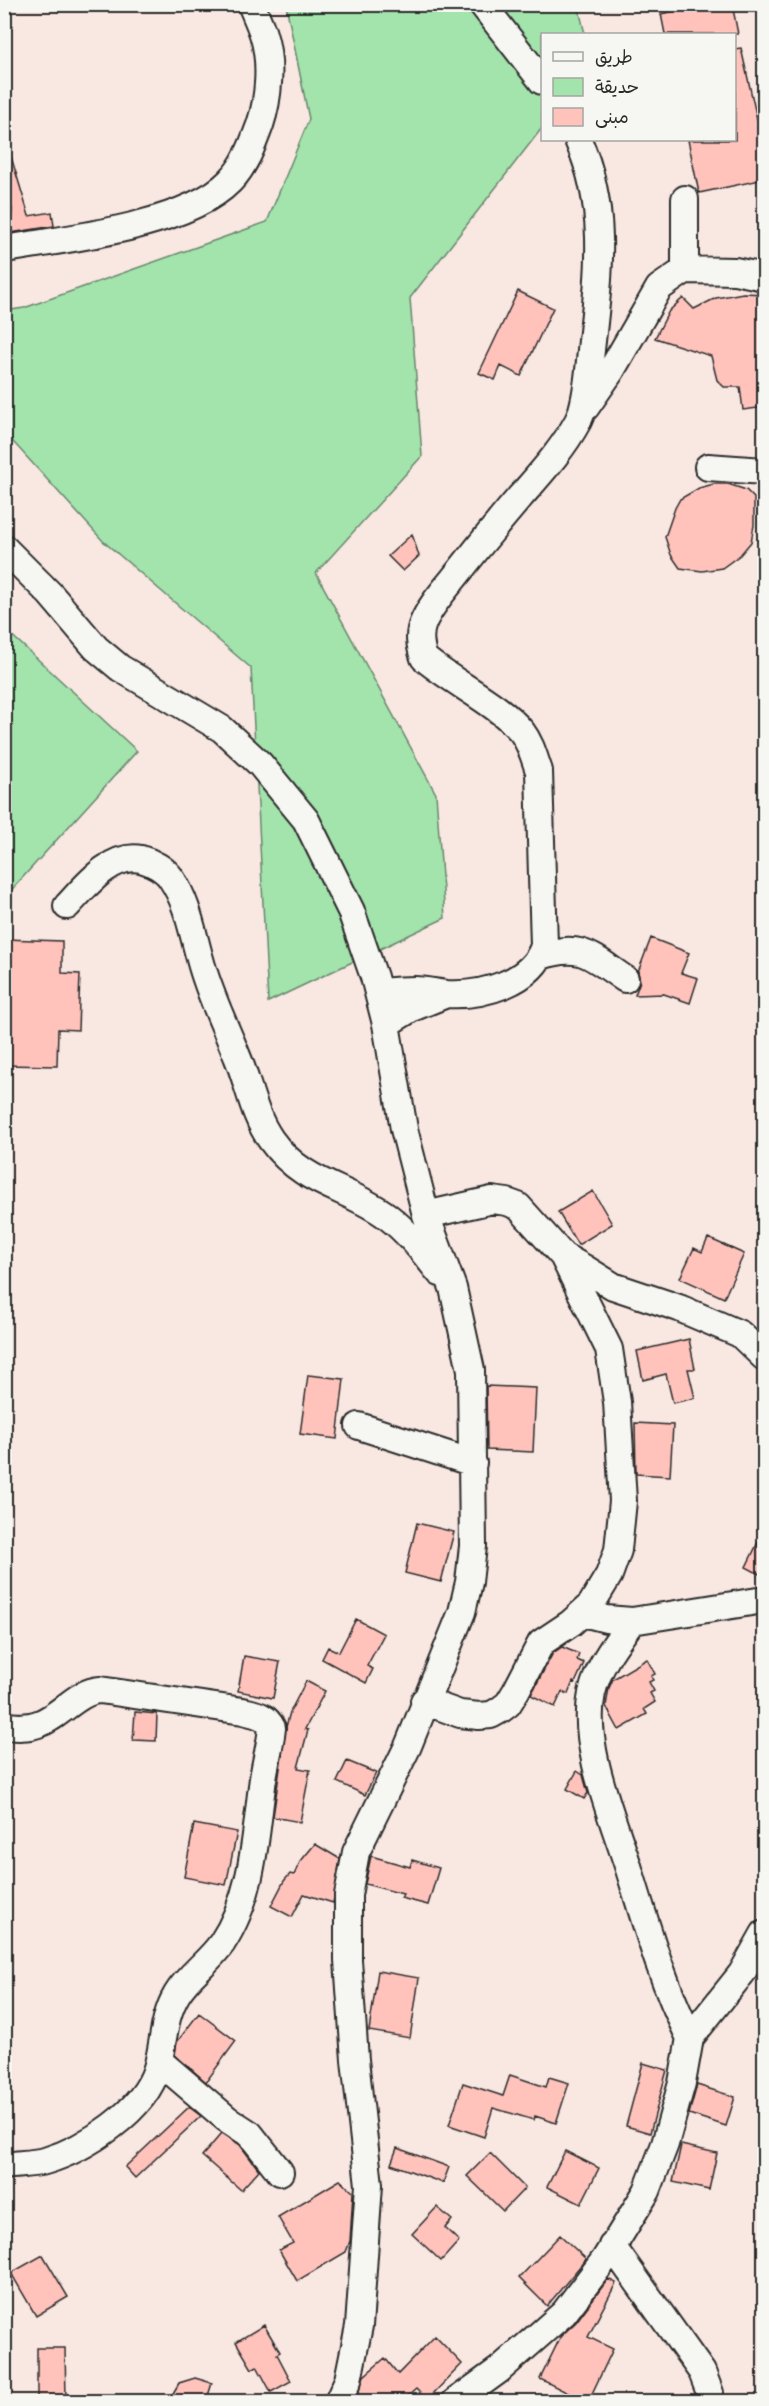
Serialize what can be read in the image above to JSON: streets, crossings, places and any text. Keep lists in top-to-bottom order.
{
  "legend": ["طريق", "حديقة", "مبنى"]
}
